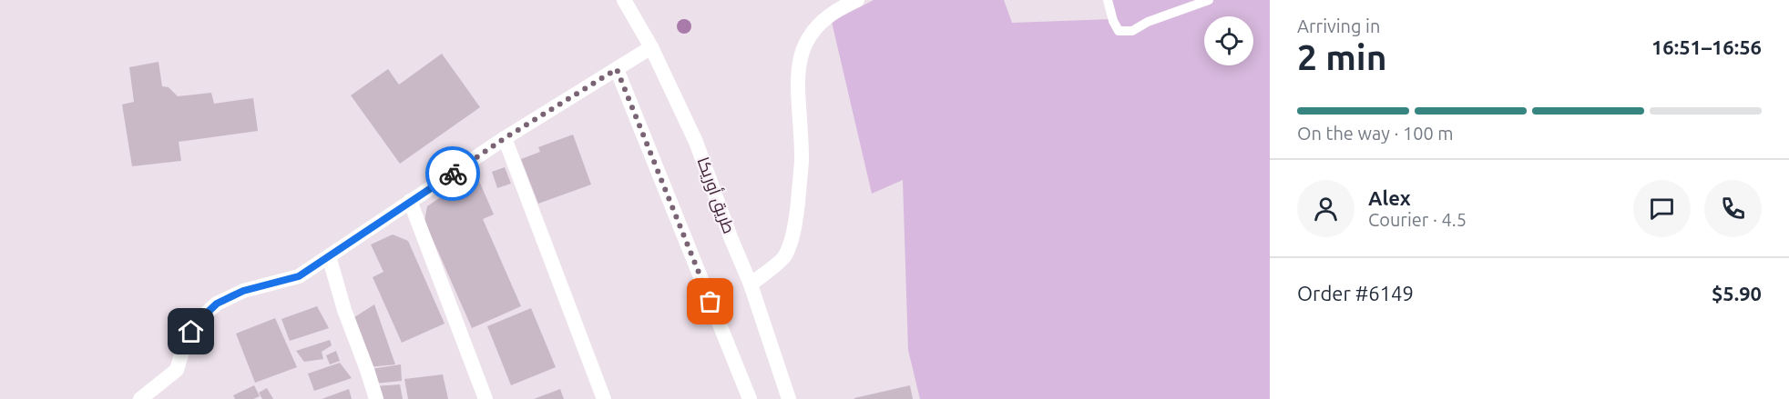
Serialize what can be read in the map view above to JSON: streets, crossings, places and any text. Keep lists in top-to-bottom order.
{
  "streets": {
    "street": ["طريق أوريكا"]
  },
  "page": {
    "heading": ["2 min", "Arriving in", "16:51–16:56"],
    "panel": [
      "Alex",
      "Courier · 4.5",
      "Order #6149",
      "$5.90"
    ],
    "bar": "On the way · 100 m"
  }
}
